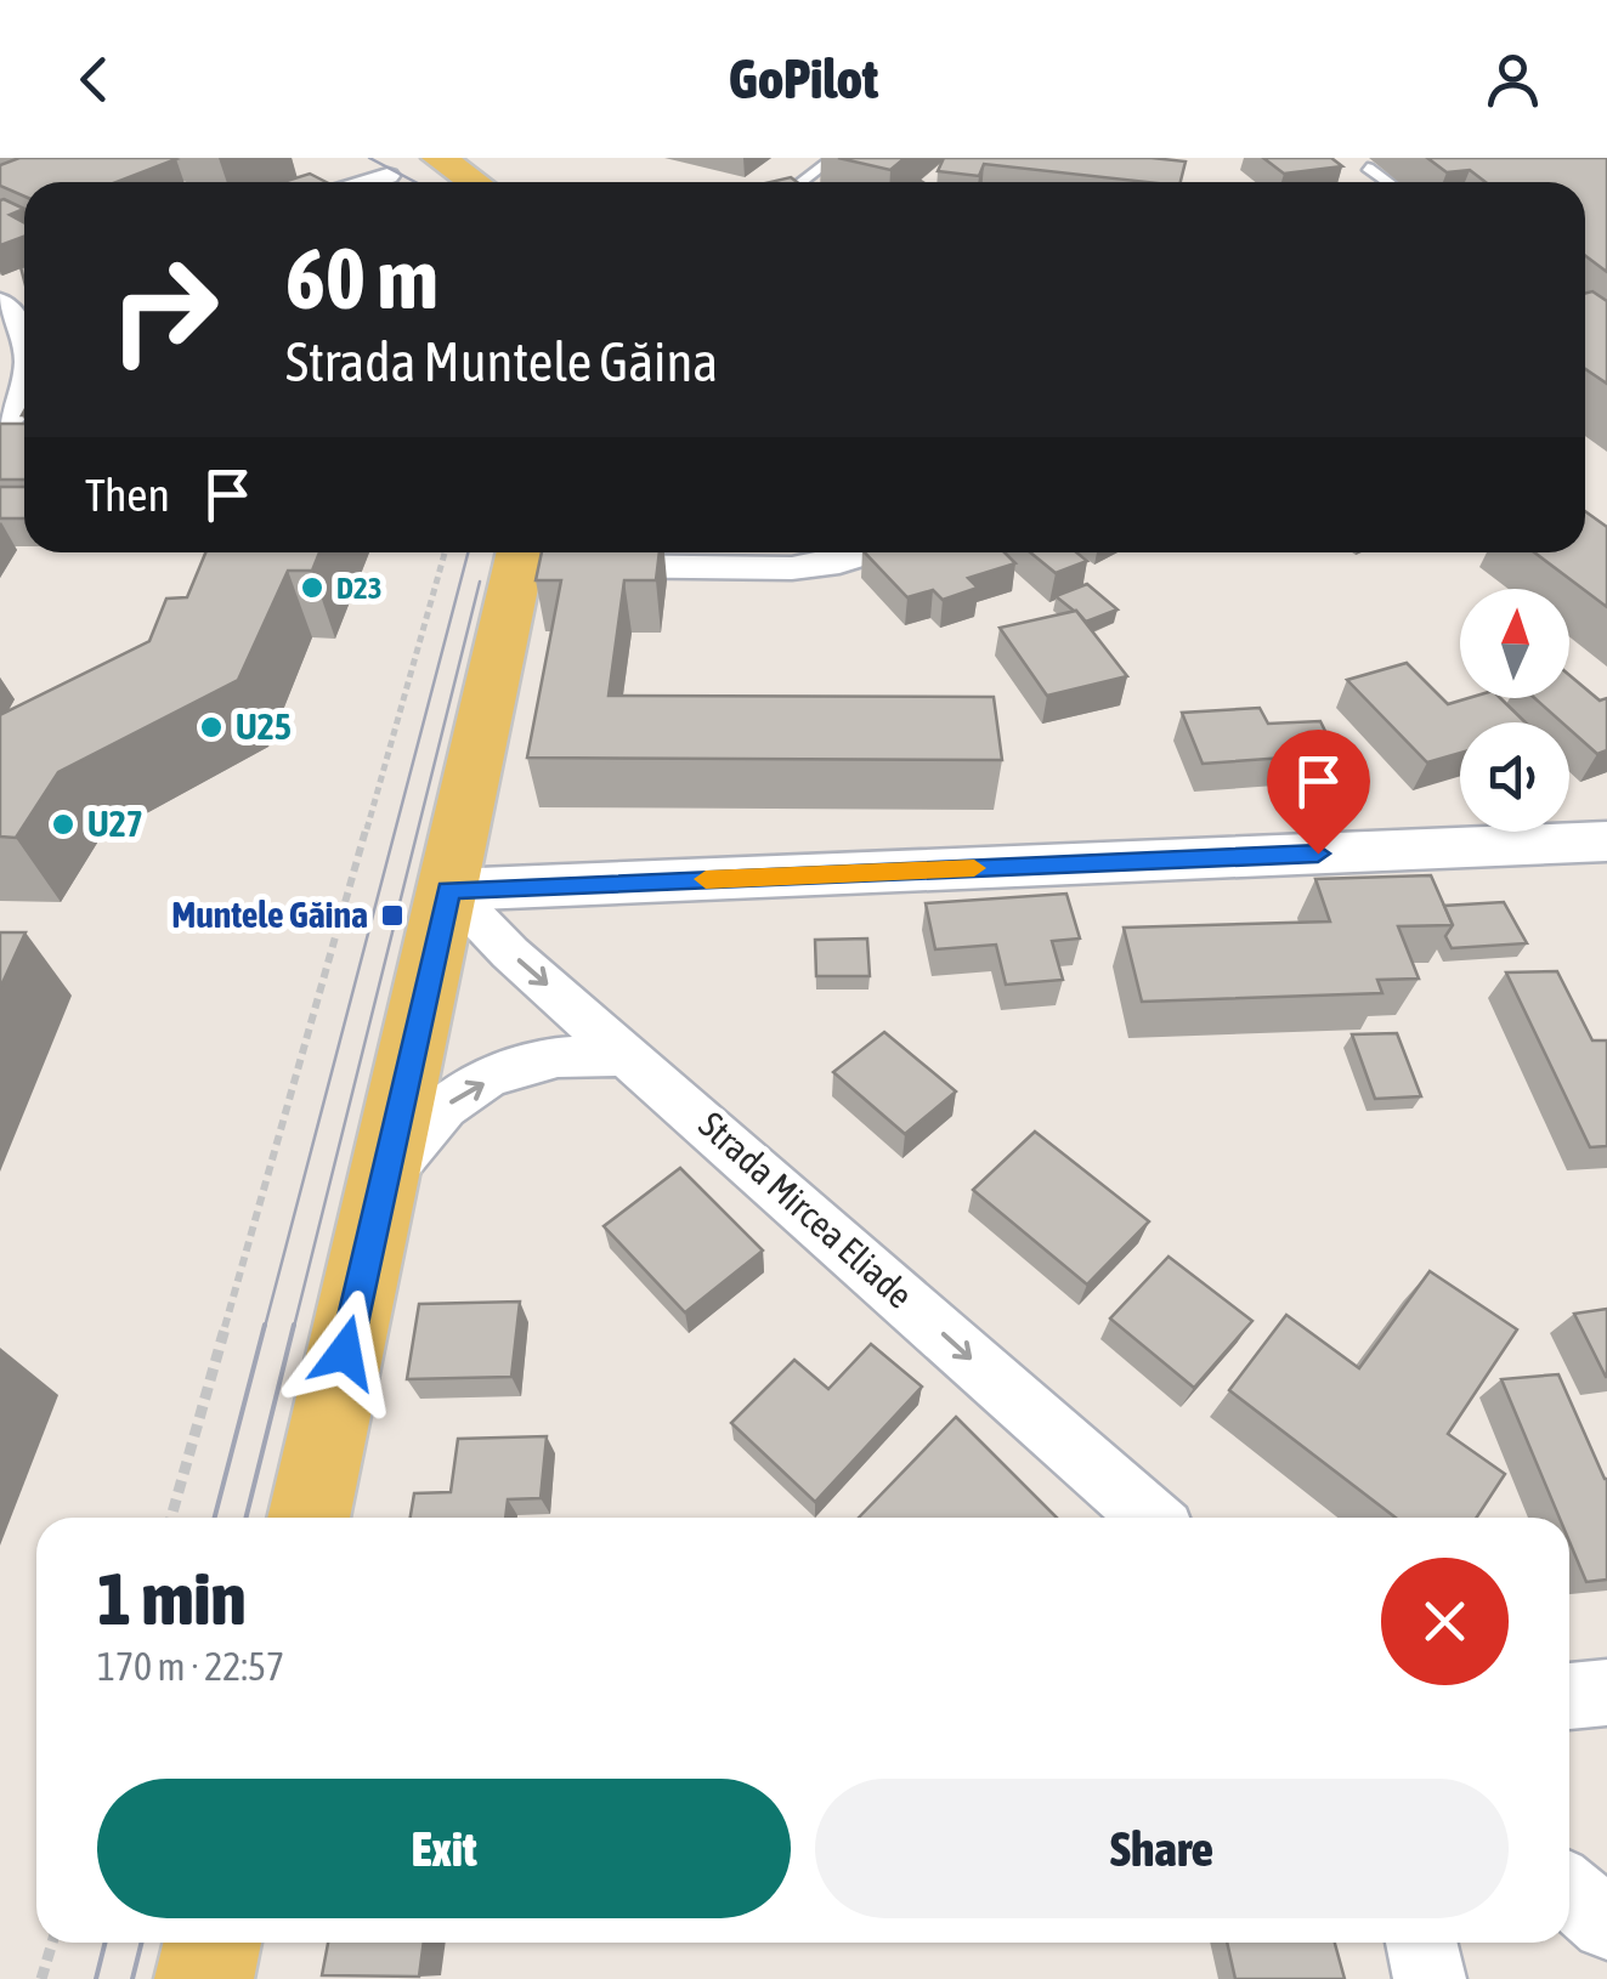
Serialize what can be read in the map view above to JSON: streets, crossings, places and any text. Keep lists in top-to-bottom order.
{
  "streets": {
    "street": ["Strada Mircea Eliade"]
  },
  "one_way": ["Strada Mircea Eliade"],
  "places": {
    "other": ["D23", "U25", "U27"],
    "transit": ["Muntele Găina"]
  },
  "north": "top",
  "page": {
    "header": "GoPilot",
    "turn": ["60 m", "Strada Muntele Găina"],
    "then": "Then",
    "heading": ["1 min", "170 m · 22:57"],
    "buttons": ["Exit", "Share"]
  }
}
